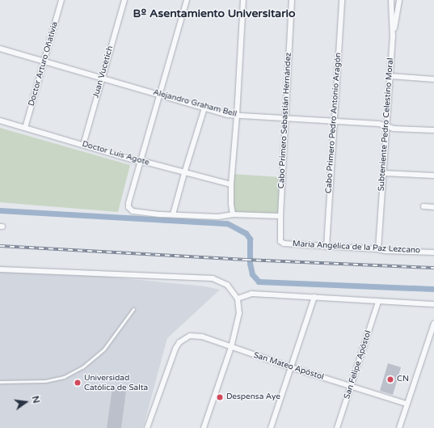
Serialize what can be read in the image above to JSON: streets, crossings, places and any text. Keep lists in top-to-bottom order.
{
  "streets": {
    "street": [
      "Doctor Arturo Oñativia",
      "Juan Vucetich",
      "Alejandro Graham Bell",
      "Cabo Primero Sebastián Hernández",
      "Cabo Primero Pedro Antonio Aragón",
      "Subteniente Pedro Celestino Moral",
      "Doctor Luis Agote",
      "María Angélica de la Paz Lezcano",
      "San Felipe Apóstol",
      "San Mateo Apóstol"
    ]
  },
  "crossings": [
    ["Doctor Arturo Oñativia", "Alejandro Graham Bell"],
    ["Doctor Arturo Oñativia", "Doctor Luis Agote"],
    ["Juan Vucetich", "Alejandro Graham Bell"],
    ["Juan Vucetich", "Doctor Luis Agote"],
    ["Alejandro Graham Bell", "Cabo Primero Sebastián Hernández"],
    ["Alejandro Graham Bell", "Cabo Primero Pedro Antonio Aragón"],
    ["Alejandro Graham Bell", "Subteniente Pedro Celestino Moral"],
    ["Cabo Primero Sebastián Hernández", "María Angélica de la Paz Lezcano"],
    ["Cabo Primero Pedro Antonio Aragón", "María Angélica de la Paz Lezcano"],
    ["Subteniente Pedro Celestino Moral", "María Angélica de la Paz Lezcano"],
    ["San Felipe Apóstol", "San Mateo Apóstol"]
  ],
  "districts": ["Bº Asentamiento Universitario"],
  "places": ["CN", "Universidad Católica de Salta", "Despensa Aye"],
  "north": "right"
}
